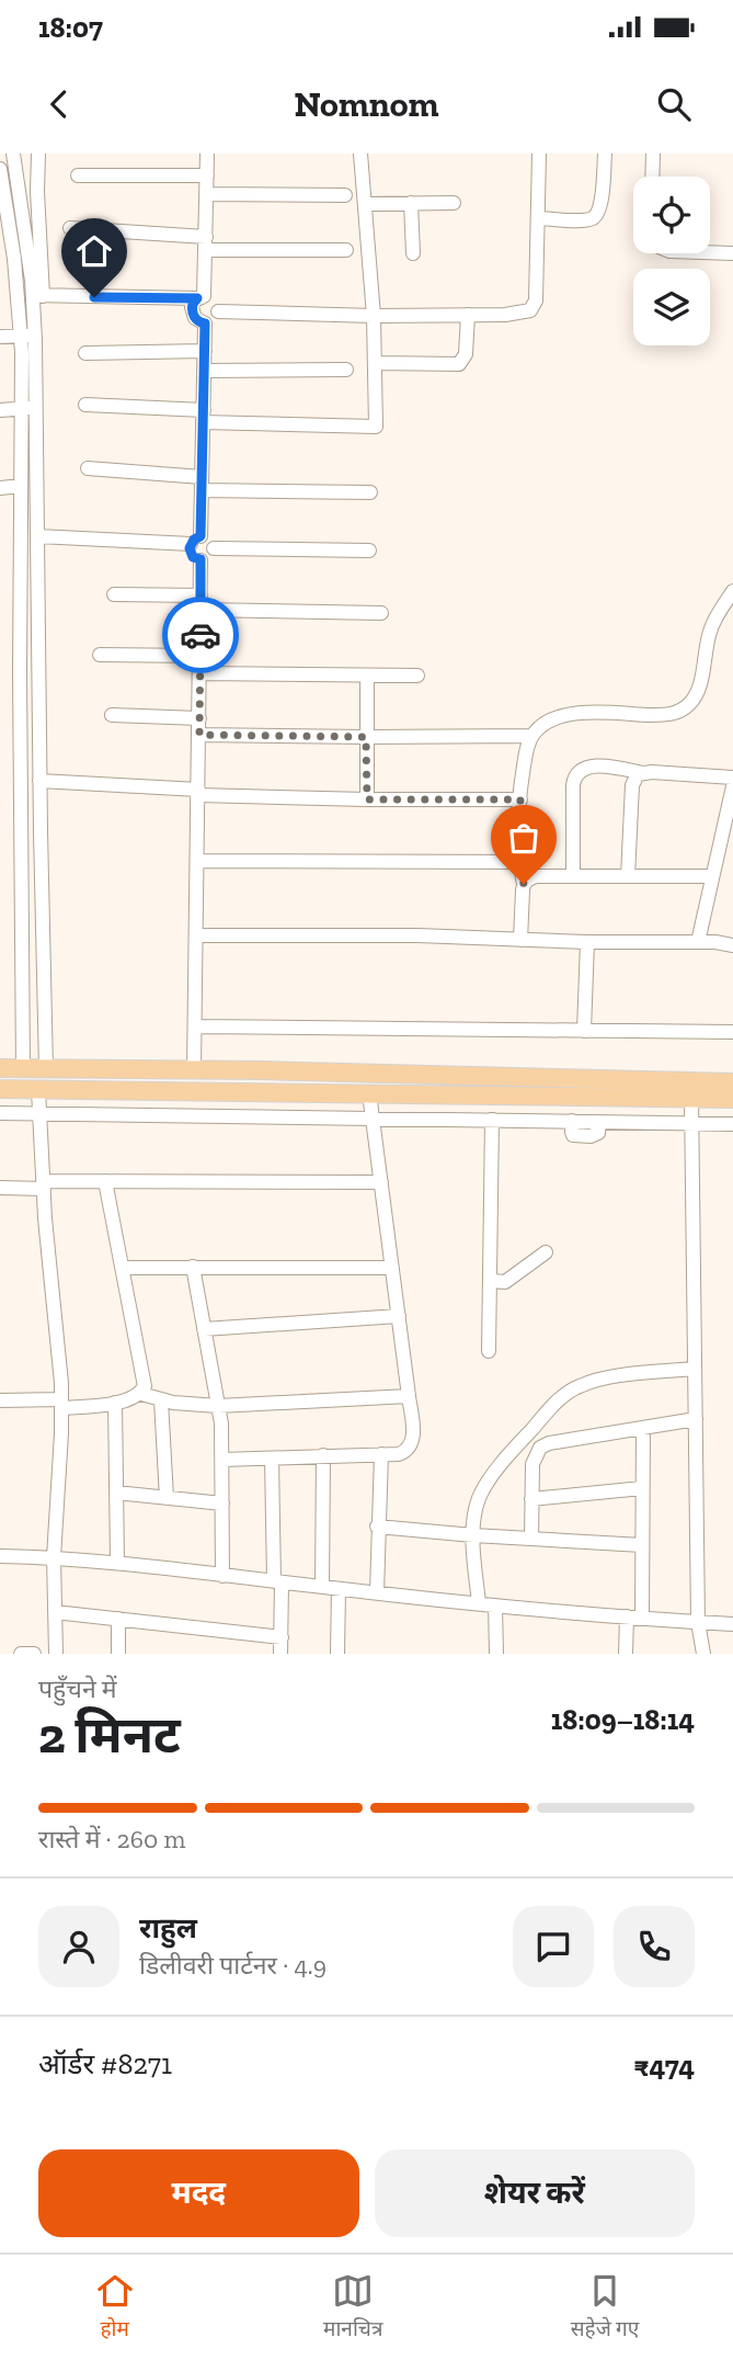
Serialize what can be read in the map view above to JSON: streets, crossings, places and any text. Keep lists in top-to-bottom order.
{
  "page": {
    "status": "18:07",
    "header": "Nomnom",
    "heading": ["2 मिनट", "पहुँचने में", "18:09–18:14"],
    "panel": [
      "राहुल",
      "डिलीवरी पार्टनर · 4.9",
      "ऑर्डर #8271",
      "₹474"
    ],
    "bar": "रास्ते में · 260 m",
    "buttons": ["मदद", "शेयर करें"],
    "tabs": ["होम", "मानचित्र", "सहेजे गए"]
  }
}
